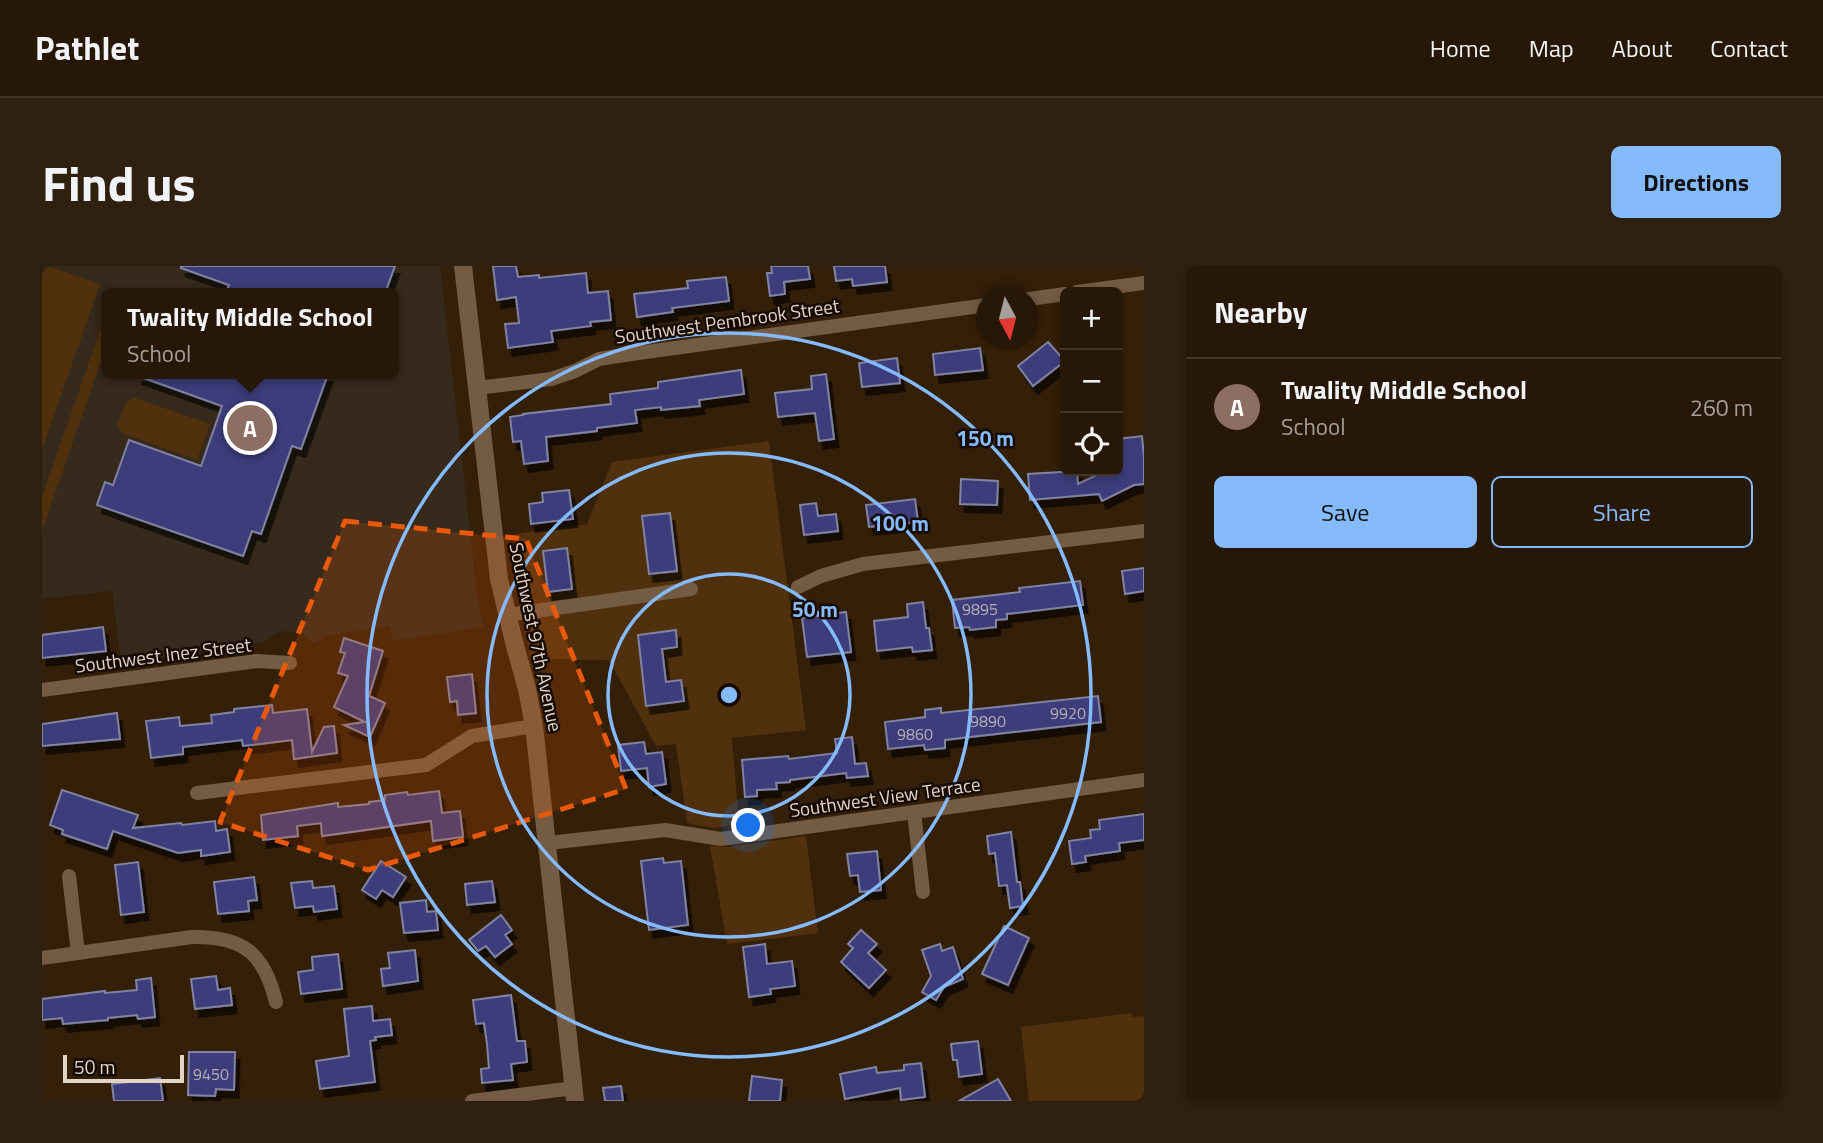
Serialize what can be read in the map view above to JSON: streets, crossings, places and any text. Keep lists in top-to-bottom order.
{
  "streets": {
    "street": [
      "Southwest Pembrook Street",
      "Southwest 97th Avenue",
      "Southwest Inez Street",
      "Southwest View Terrace"
    ]
  },
  "crossings": [
    ["Southwest Pembrook Street", "Southwest 97th Avenue"],
    ["Southwest 97th Avenue", "Southwest View Terrace"]
  ],
  "house_numbers": [
    "9895",
    "9920",
    "9890",
    "9860",
    "9450"
  ],
  "scale_bar": "50 m",
  "north": "bottom",
  "page": {
    "header": "Pathlet",
    "nav": [
      "Home",
      "Map",
      "About",
      "Contact"
    ],
    "title": "Find us",
    "buttons": [
      "Directions",
      ["Save", "Share"]
    ],
    "heading": "Nearby",
    "map_buttons": ["+", "−"],
    "popup": ["Twality Middle School", "School"],
    "list": [
      {
        "mark": "A",
        "name": "Twality Middle School",
        "note": "School",
        "value": "260 m"
      }
    ],
    "pins": "A",
    "scale": "50 m"
  },
  "rings": ["150 m", "100 m", "50 m"]
}
